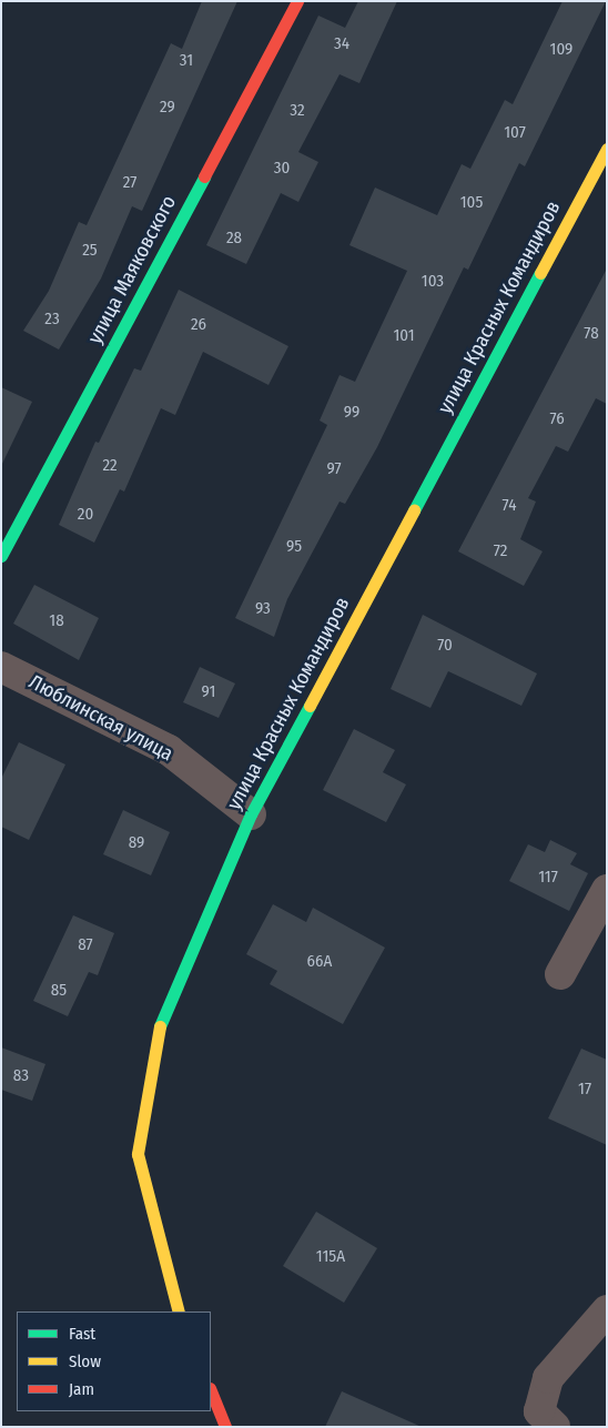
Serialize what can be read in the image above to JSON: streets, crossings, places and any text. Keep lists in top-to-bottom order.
{
  "streets": {
    "street": ["улица Маяковского", "улица Красных Командиров", "Люблинская улица"]
  },
  "crossings": [
    ["улица Красных Командиров", "Люблинская улица"]
  ],
  "house_numbers": [
    "34",
    "109",
    "31",
    "29",
    "32",
    "107",
    "30",
    "27",
    "105",
    "28",
    "25",
    "103",
    "23",
    "26",
    "78",
    "101",
    "99",
    "76",
    "22",
    "97",
    "74",
    "20",
    "95",
    "72",
    "93",
    "18",
    "70",
    "91",
    "89",
    "117",
    "87",
    "66А",
    "85",
    "83",
    "17",
    "115А"
  ],
  "legend": ["Fast", "Slow", "Jam"]
}
